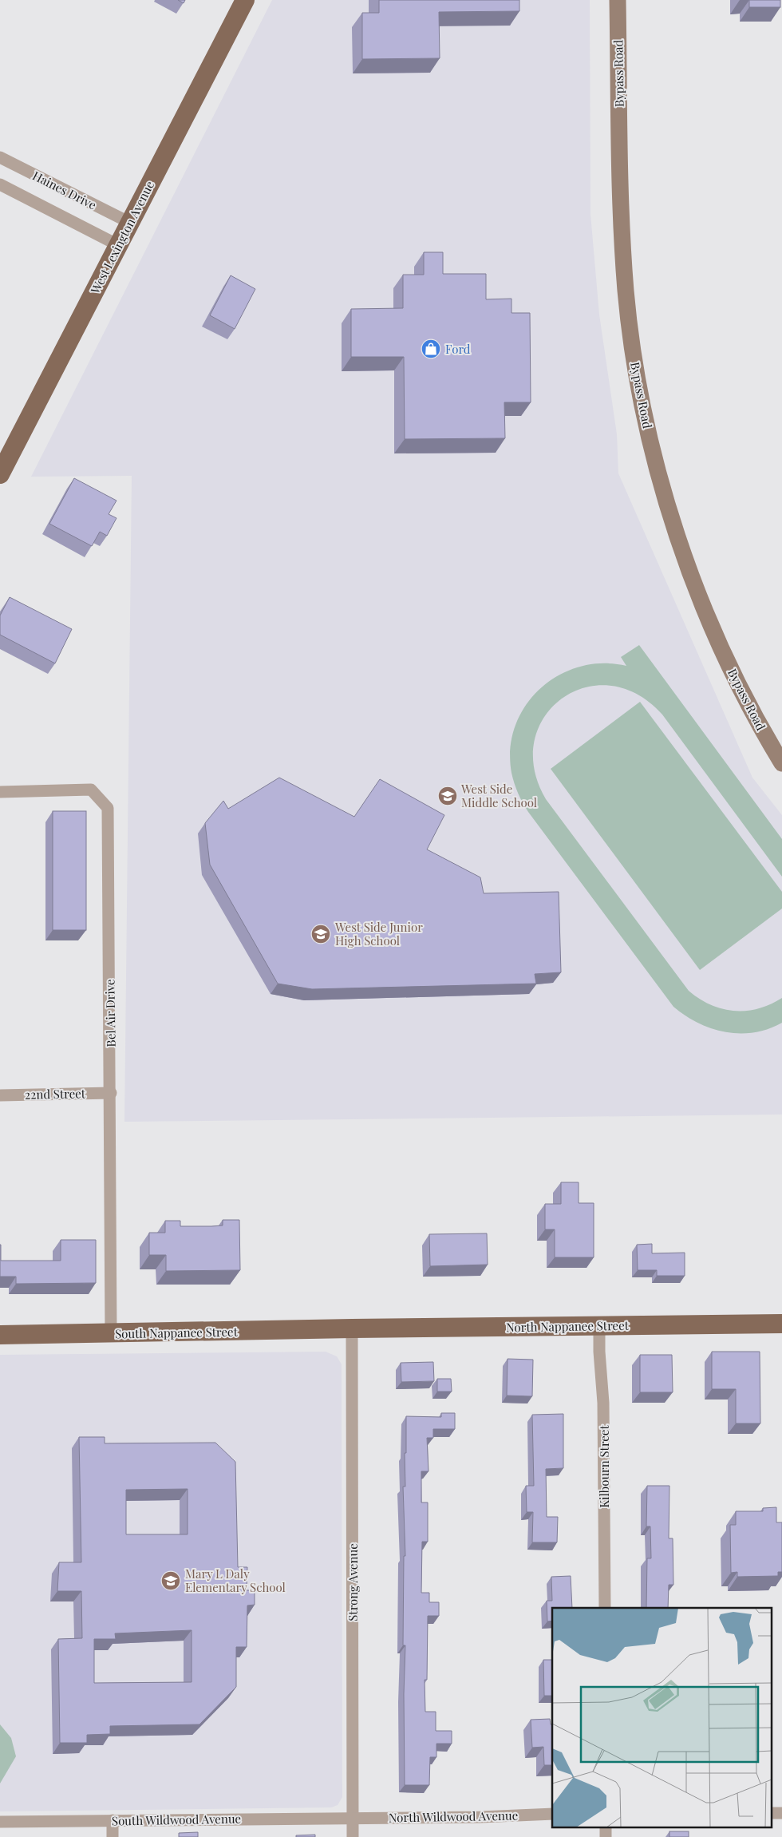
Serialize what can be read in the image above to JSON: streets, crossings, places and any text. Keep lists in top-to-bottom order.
{
  "streets": {
    "main road": [
      "Bypass Road",
      "West Lexington Avenue",
      "North Nappanee Street",
      "South Nappanee Street"
    ],
    "street": [
      "Haines Drive",
      "Bel Air Drive",
      "22nd Street",
      "Kilbourn Street",
      "Strong Avenue",
      "North Wildwood Avenue",
      "South Wildwood Avenue"
    ]
  },
  "crossings": [
    ["Haines Drive", "West Lexington Avenue"],
    ["Bel Air Drive", "22nd Street"],
    ["Bel Air Drive", "South Nappanee Street"],
    ["North Nappanee Street", "South Nappanee Street"],
    ["North Nappanee Street", "Kilbourn Street"],
    ["North Nappanee Street", "Strong Avenue"],
    ["South Nappanee Street", "Strong Avenue"],
    ["Strong Avenue", "North Wildwood Avenue"],
    ["Strong Avenue", "South Wildwood Avenue"],
    ["North Wildwood Avenue", "South Wildwood Avenue"]
  ],
  "places": {
    "shop": ["Ford"],
    "school or university": ["West Side Middle School", "West Side Junior High School", "Mary L Daly Elementary School"]
  }
}
